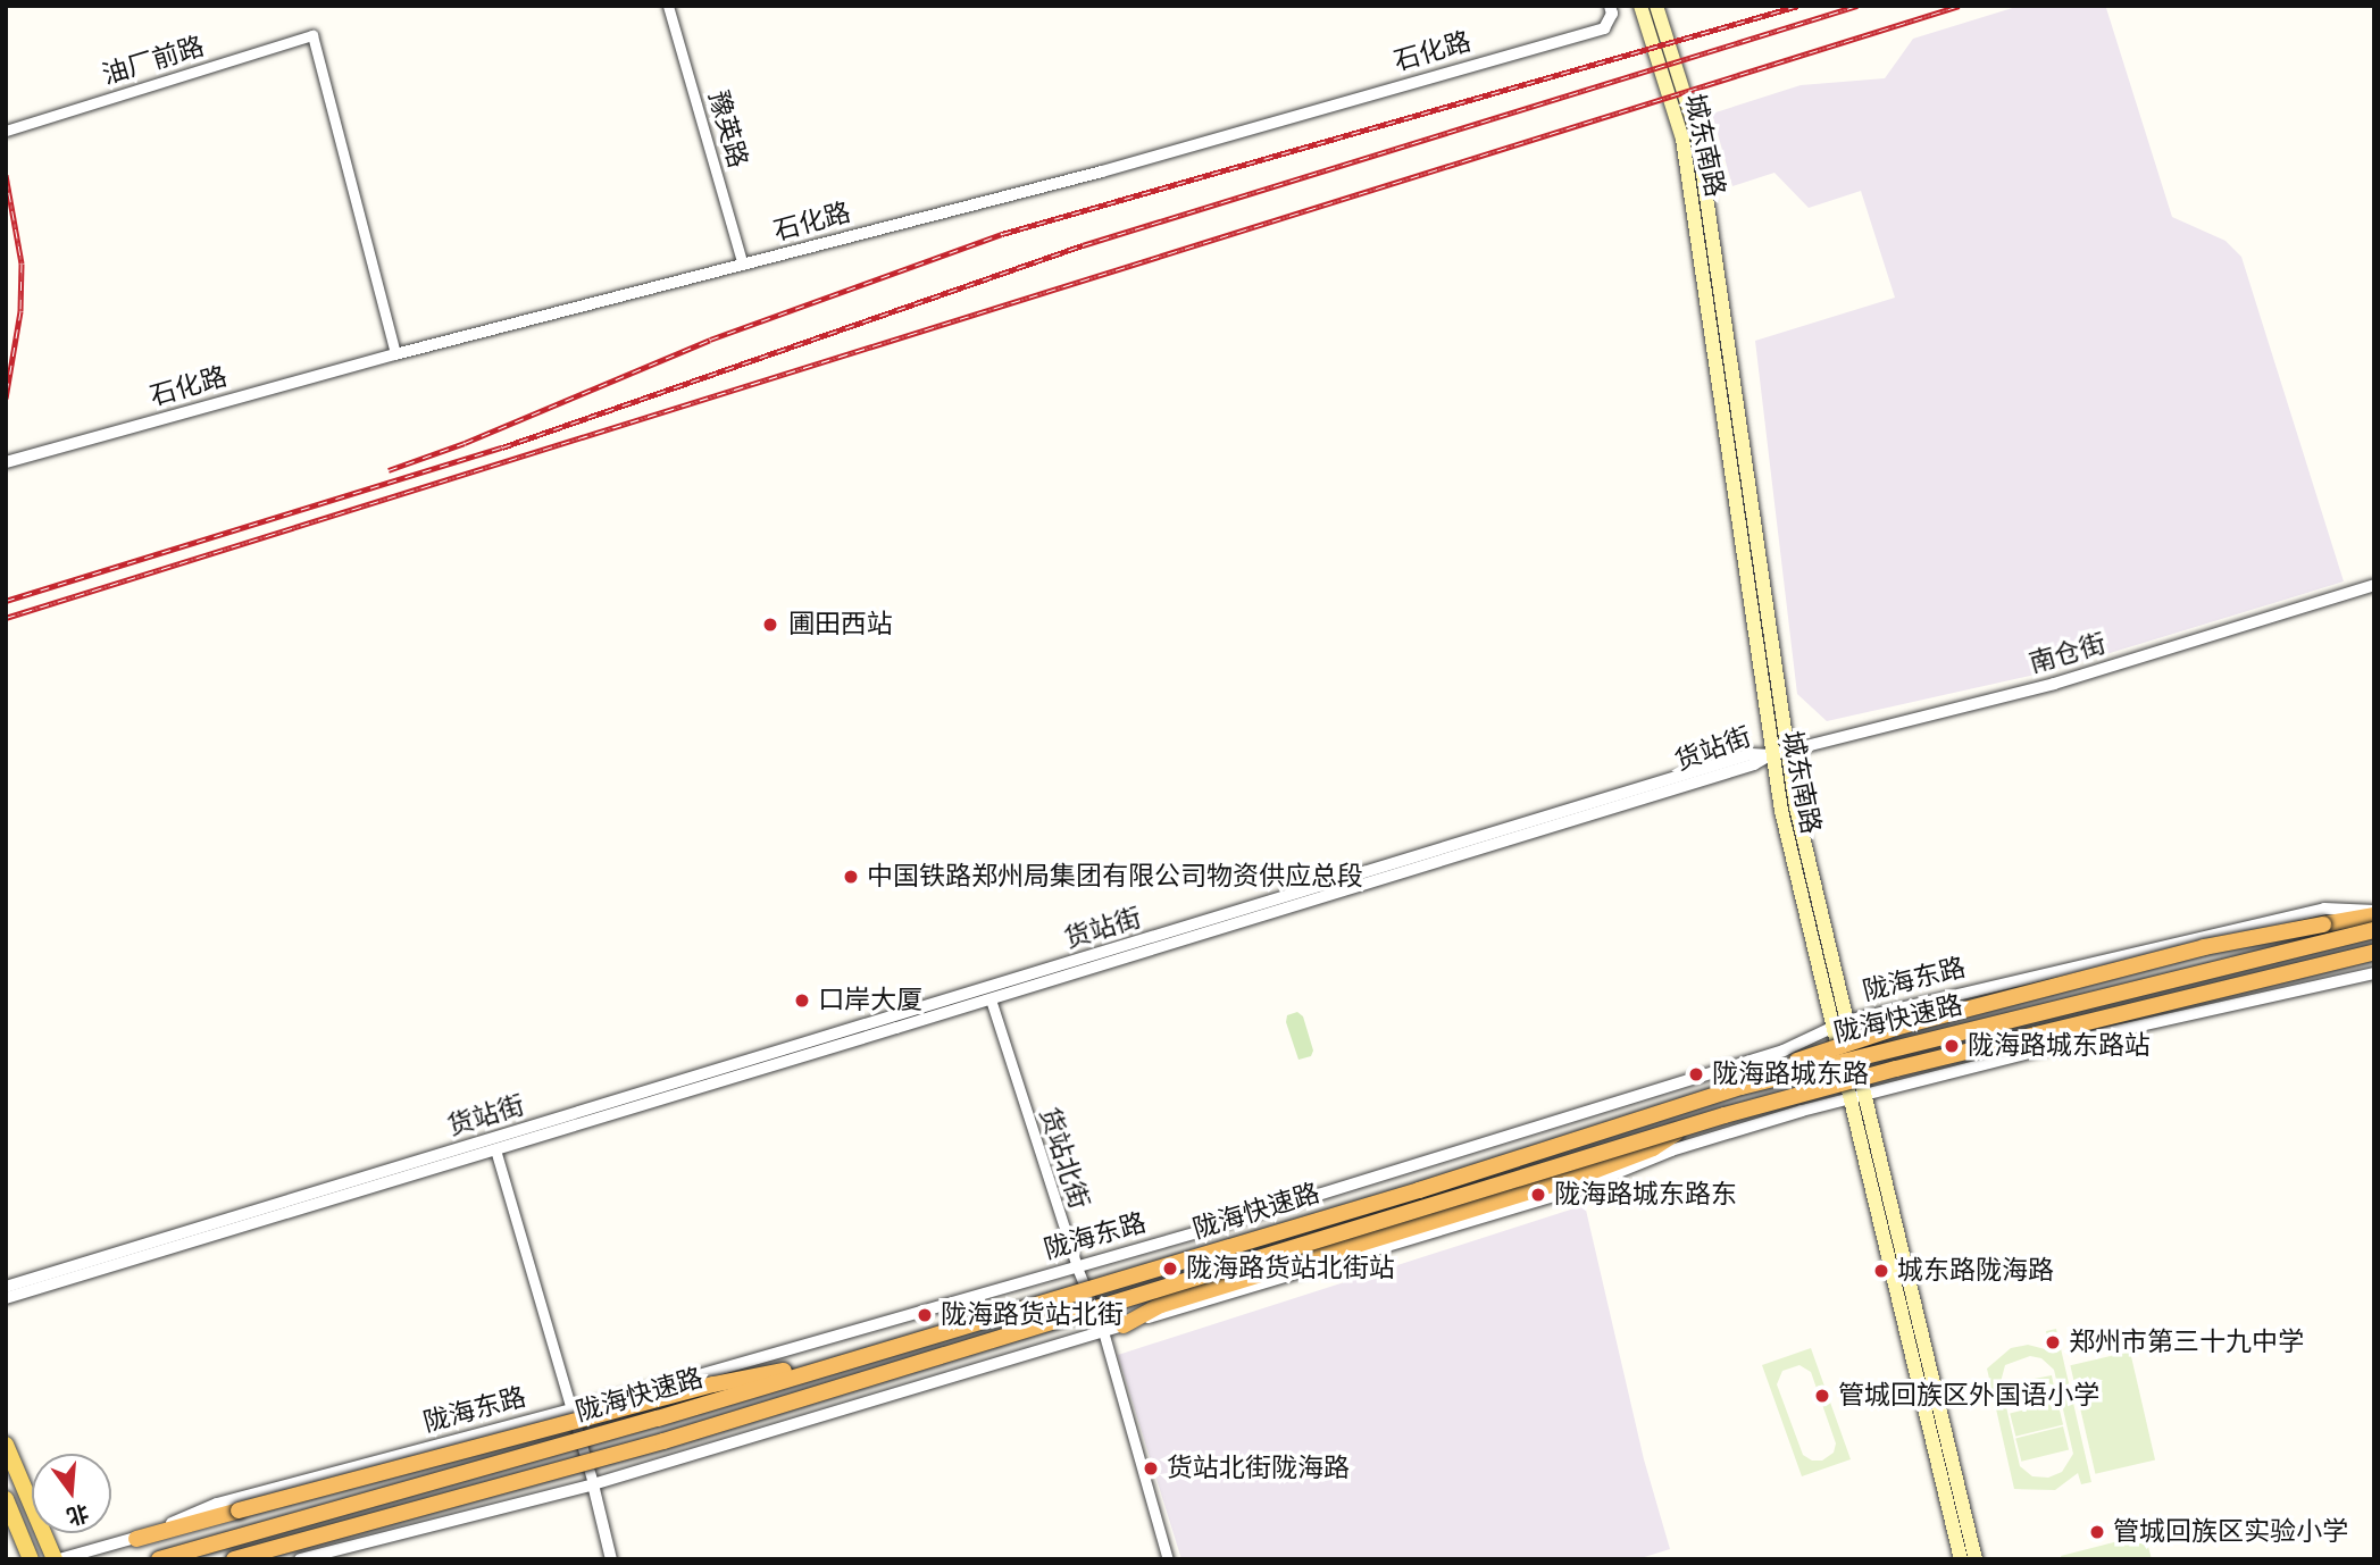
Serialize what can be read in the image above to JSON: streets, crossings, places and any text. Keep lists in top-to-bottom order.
{
  "streets": {
    "highway": ["陇海快速路"],
    "main road": ["城东南路"],
    "street": [
      "石化路",
      "油厂前路",
      "豫英路",
      "南仓街",
      "货站街",
      "陇海东路",
      "货站北街"
    ]
  },
  "crossings": [
    ["石化路", "油厂前路"],
    ["石化路", "豫英路"],
    ["城东南路", "南仓街"],
    ["城东南路", "货站街"],
    ["城东南路", "陇海东路"],
    ["南仓街", "货站街"],
    ["货站街", "货站北街"],
    ["陇海东路", "货站北街"]
  ],
  "places": [
    "圃田西站",
    "中国铁路郑州局集团有限公司物资供应总段",
    "口岸大厦",
    "陇海路城东路站",
    "陇海路城东路",
    "陇海路城东路东",
    "陇海路货站北街站",
    "城东路陇海路",
    "陇海路货站北街",
    "郑州市第三十九中学",
    "管城回族区外国语小学",
    "货站北街陇海路",
    "管城回族区实验小学"
  ],
  "north": "bottom"
}
